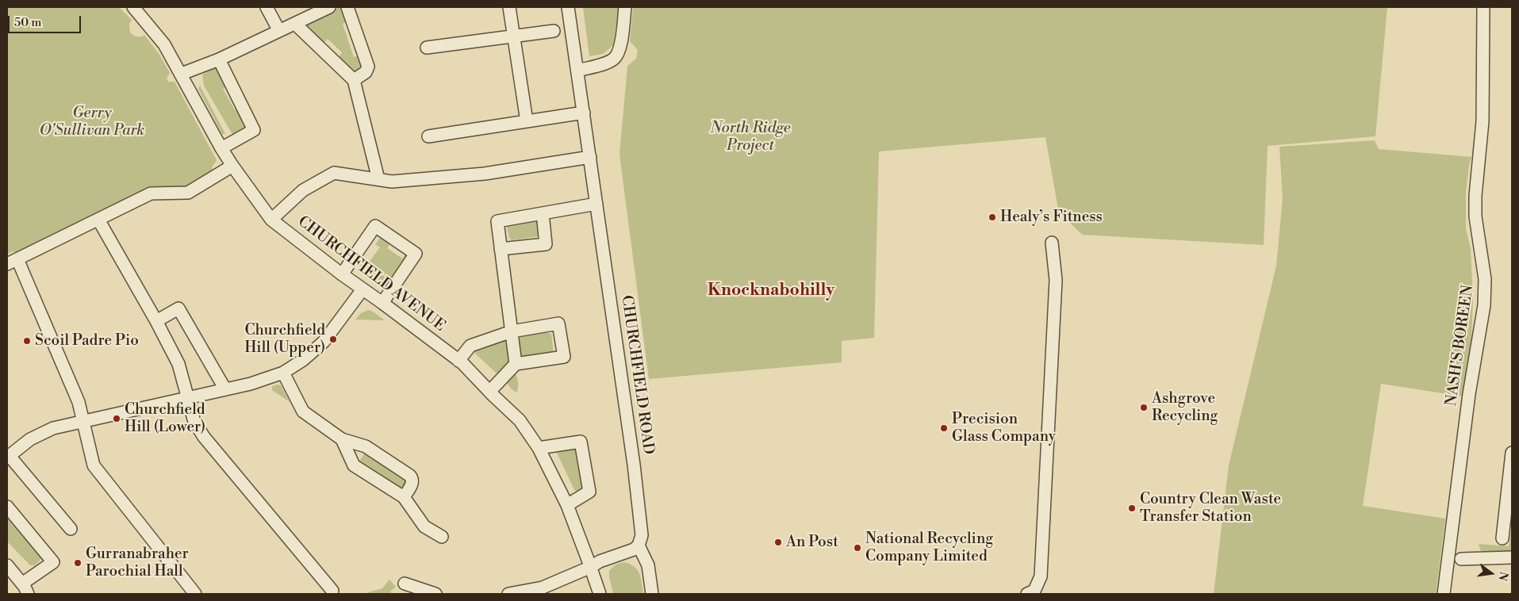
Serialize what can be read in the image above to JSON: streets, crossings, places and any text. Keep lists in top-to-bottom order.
{
  "streets": {
    "street": ["CHURCHFIELD AVENUE", "NASH'S BOREEN", "CHURCHFIELD ROAD"]
  },
  "districts": ["Knocknabohilly"],
  "parks": ["Gerry O'Sullivan Park", "North Ridge Project"],
  "places": [
    "Healy’s Fitness",
    "Churchfield Hill (Upper)",
    "Scoil Padre Pio",
    "Ashgrove Recycling",
    "Churchfield Hill (Lower)",
    "Precision Glass Company",
    "Country Clean Waste Transfer Station",
    "An Post",
    "National Recycling Company Limited",
    "Gurranabraher Parochial Hall"
  ],
  "scale_bar": "50 m",
  "north": "right"
}
